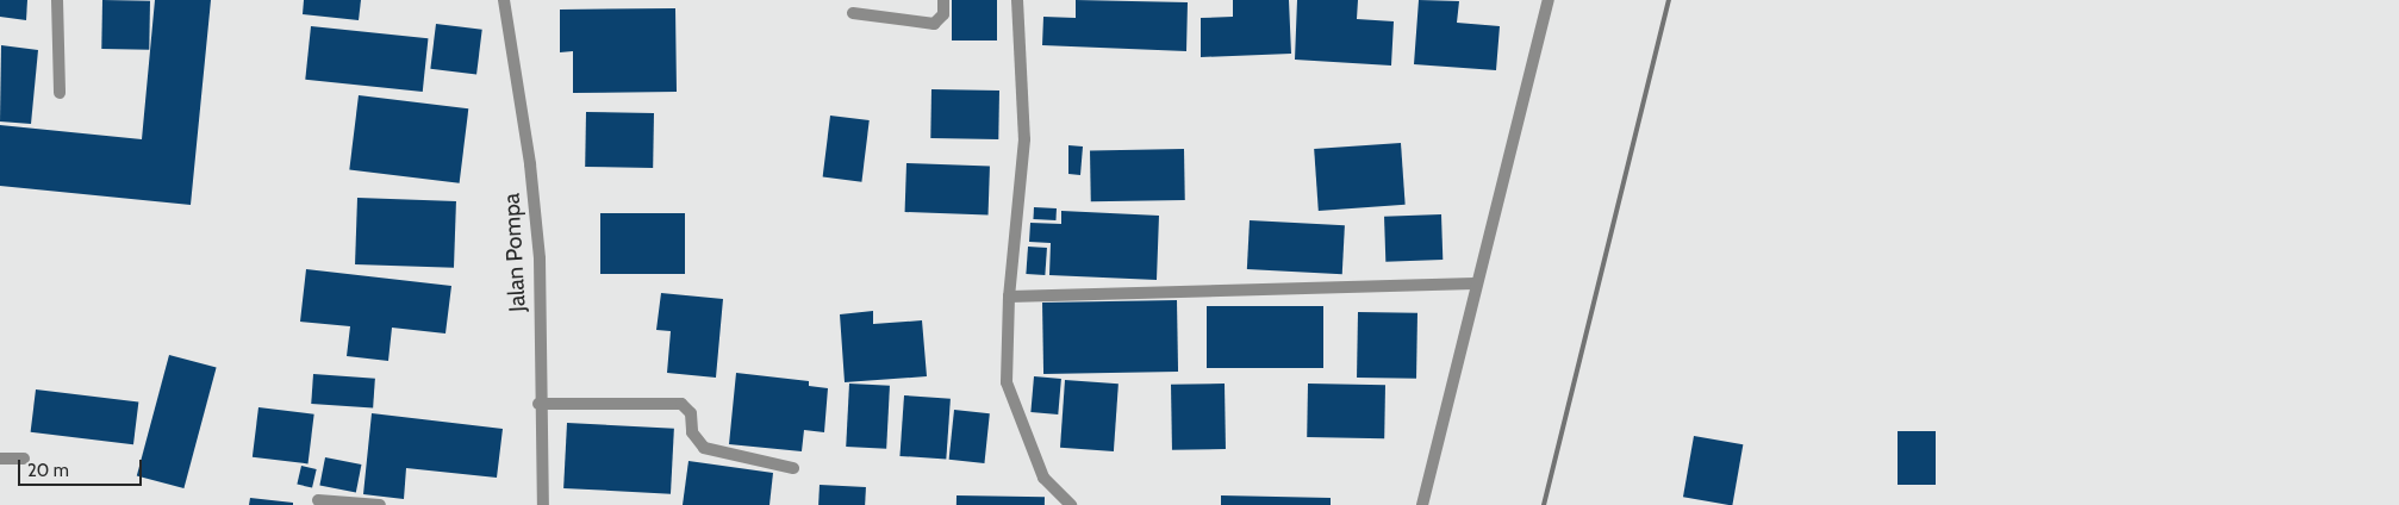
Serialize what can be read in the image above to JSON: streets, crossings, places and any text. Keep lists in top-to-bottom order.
{
  "streets": {
    "street": ["Jalan Pompa"]
  },
  "scale_bar": "20 m"
}
